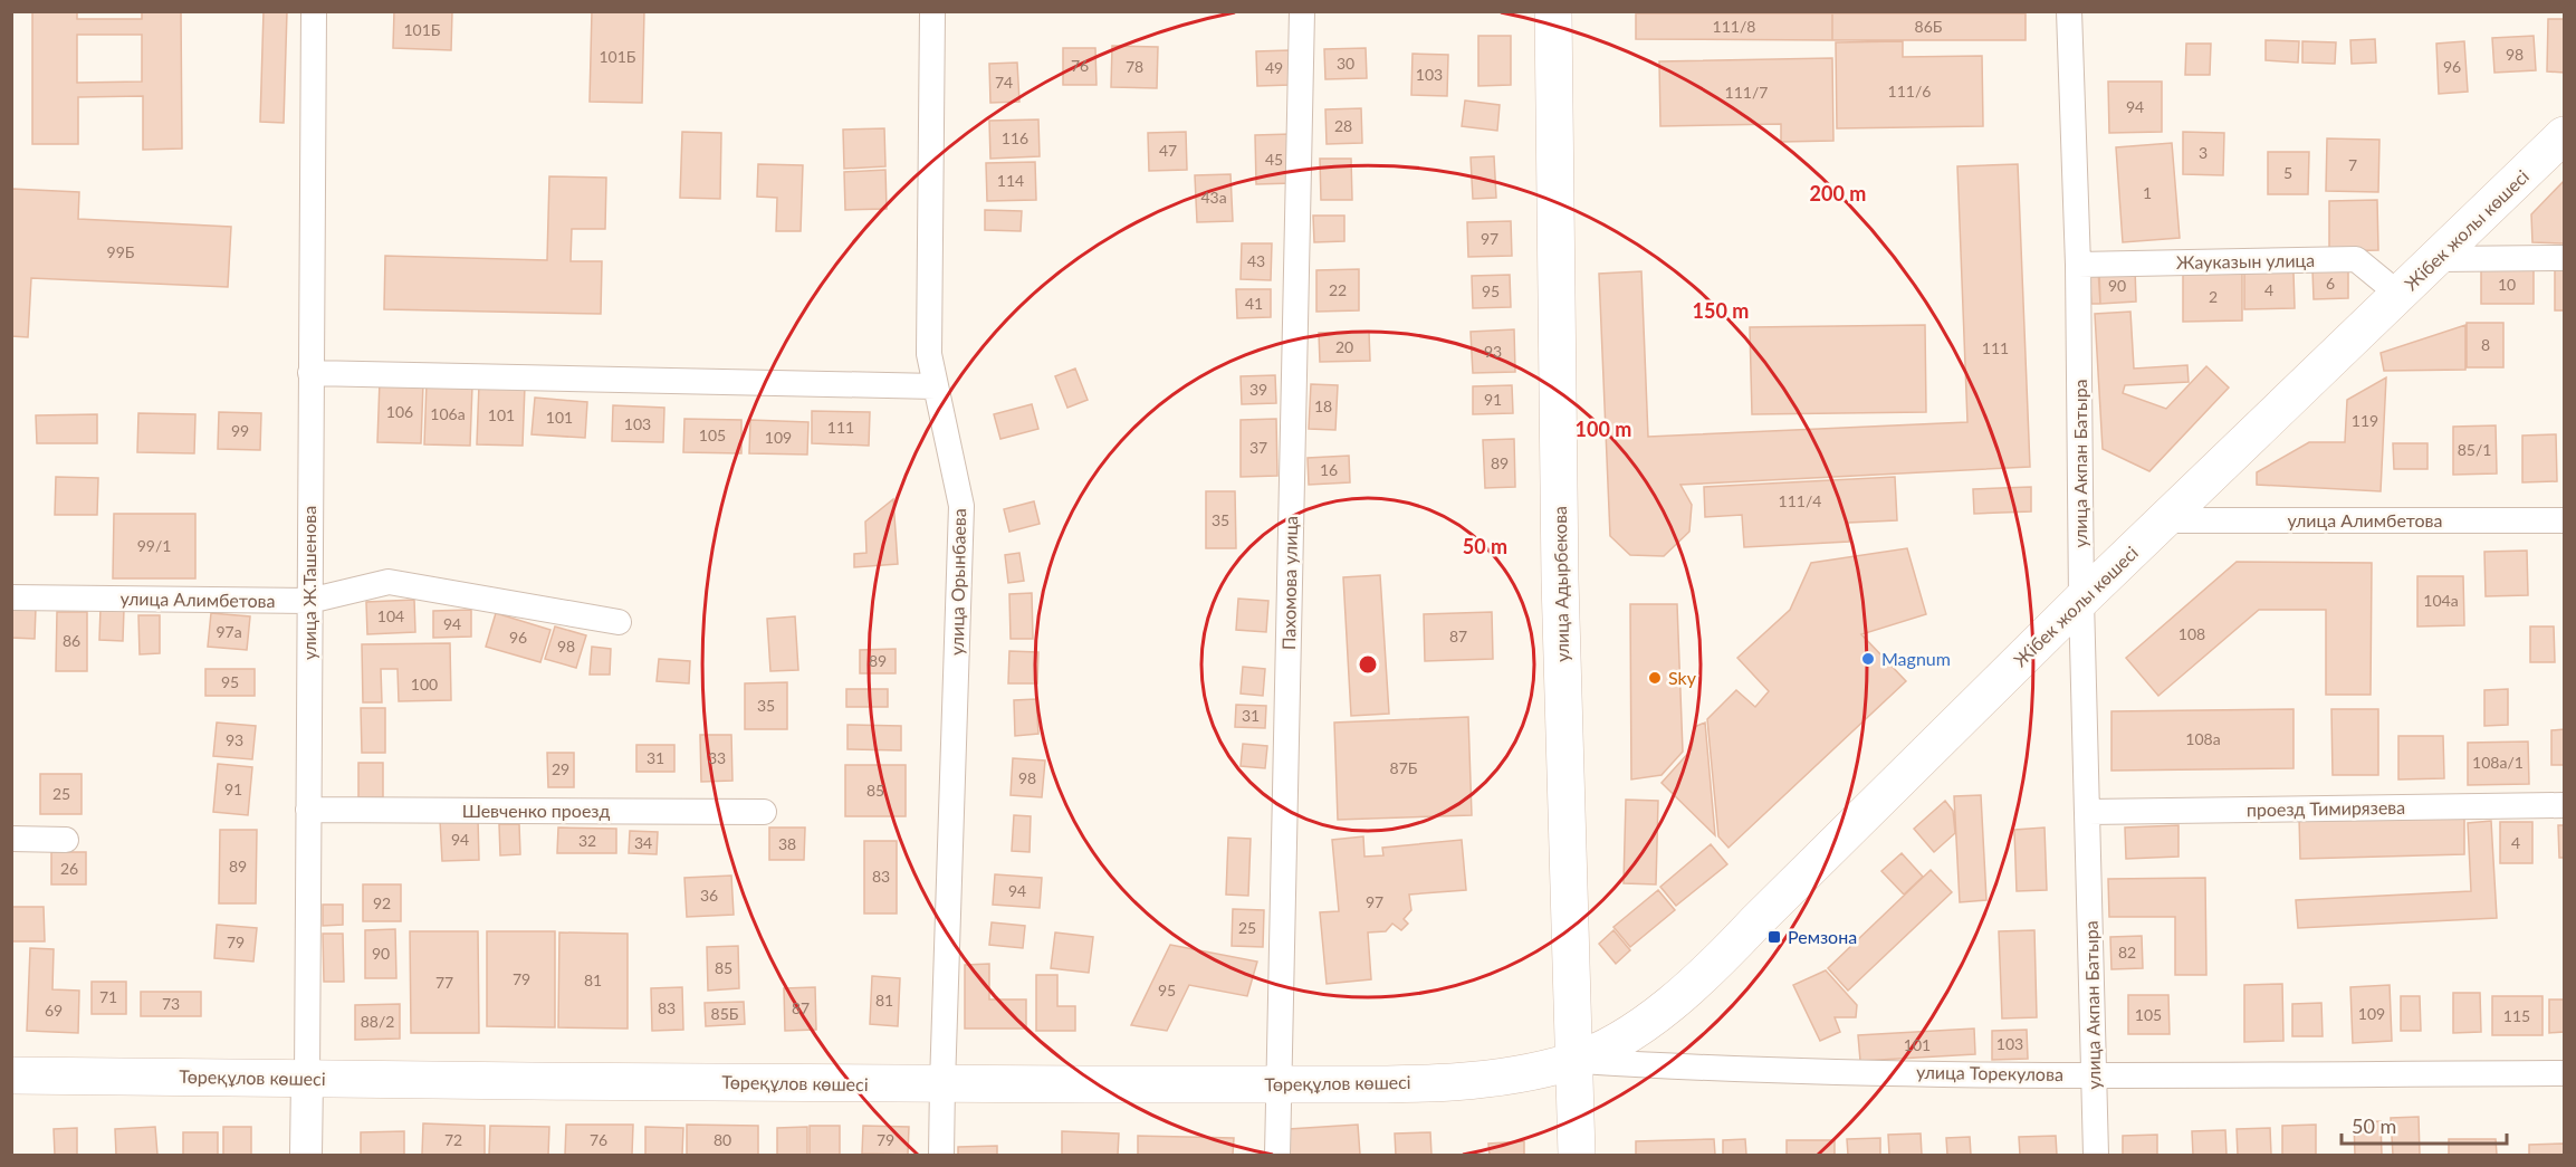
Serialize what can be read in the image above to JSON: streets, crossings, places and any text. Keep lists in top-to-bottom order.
{
  "streets": {
    "main road": ["Жібек жолы көшесі", "улица Адырбекова", "Төреқұлов көшесі"],
    "street": [
      "Жауказын улица",
      "улица Акпан Батыра",
      "улица Алимбетова",
      "улица Орынбаева",
      "улица Ж.Ташенова",
      "Пахомова улица",
      "проезд Тимирязева",
      "Шевченко проезд",
      "улица Торекулова"
    ]
  },
  "crossings": [
    ["Жібек жолы көшесі", "Жауказын улица"],
    ["Жібек жолы көшесі", "улица Акпан Батыра"],
    ["Жібек жолы көшесі", "улица Алимбетова"],
    ["Жібек жолы көшесі", "улица Адырбекова"],
    ["Жібек жолы көшесі", "улица Торекулова"],
    ["Жібек жолы көшесі", "Төреқұлов көшесі"],
    ["Жауказын улица", "улица Акпан Батыра"],
    ["улица Акпан Батыра", "проезд Тимирязева"],
    ["улица Акпан Батыра", "улица Торекулова"],
    ["улица Алимбетова", "улица Ж.Ташенова"],
    ["улица Орынбаева", "Төреқұлов көшесі"],
    ["улица Ж.Ташенова", "Шевченко проезд"],
    ["улица Ж.Ташенова", "Төреқұлов көшесі"],
    ["Пахомова улица", "Төреқұлов көшесі"],
    ["улица Адырбекова", "улица Торекулова"],
    ["улица Адырбекова", "Төреқұлов көшесі"],
    ["улица Торекулова", "Төреқұлов көшесі"]
  ],
  "places": {
    "other": ["Magnum", "Sky"],
    "transit": ["Ремзона"]
  },
  "house_numbers": [
    "111/8",
    "86Б",
    "101Б",
    "98",
    "101Б",
    "30",
    "76",
    "78",
    "96",
    "49",
    "103",
    "74",
    "111/6",
    "111/7",
    "94",
    "28",
    "116",
    "47",
    "3",
    "45",
    "7",
    "5",
    "114",
    "1",
    "43а",
    "97",
    "99Б",
    "43",
    "6",
    "10",
    "90",
    "22",
    "4",
    "95",
    "2",
    "41",
    "8",
    "20",
    "111",
    "93",
    "39",
    "91",
    "18",
    "106",
    "106а",
    "101",
    "101",
    "119",
    "103",
    "111",
    "99",
    "105",
    "109",
    "37",
    "85/1",
    "89",
    "16",
    "111/4",
    "35",
    "99/1",
    "104а",
    "104",
    "94",
    "97а",
    "108",
    "87",
    "96",
    "86",
    "98",
    "89",
    "95",
    "100",
    "35",
    "31",
    "108а",
    "93",
    "31",
    "33",
    "108а/1",
    "87Б",
    "29",
    "98",
    "91",
    "85",
    "25",
    "94",
    "32",
    "34",
    "4",
    "38",
    "89",
    "26",
    "83",
    "94",
    "36",
    "97",
    "92",
    "25",
    "79",
    "82",
    "90",
    "85",
    "79",
    "81",
    "77",
    "95",
    "71",
    "81",
    "73",
    "83",
    "87",
    "69",
    "85Б",
    "109",
    "105",
    "115",
    "88/2",
    "103",
    "101",
    "72",
    "76",
    "80",
    "79"
  ],
  "scale_bar": "50 m",
  "rings": [
    "200 m",
    "150 m",
    "100 m",
    "50 m"
  ]
}
